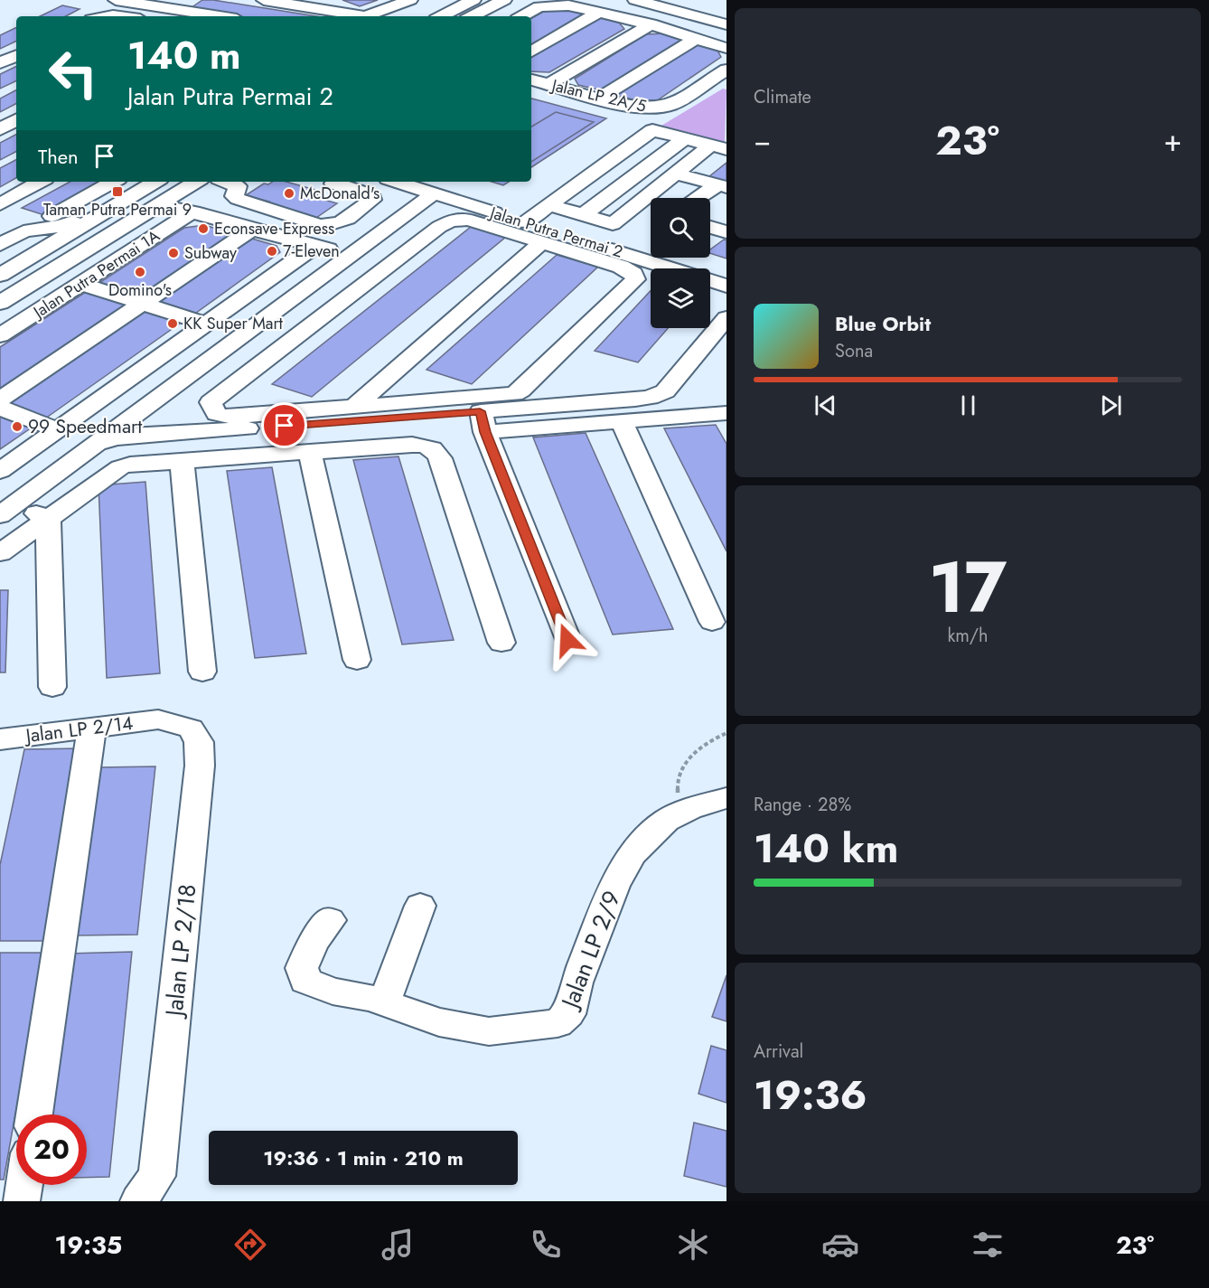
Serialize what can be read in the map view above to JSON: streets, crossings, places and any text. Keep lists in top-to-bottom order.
{
  "streets": {
    "street": [
      "Jalan LP 2A/5",
      "Jalan Putra Permai 2",
      "Jalan Putra Permai 1A",
      "Jalan LP 2/14",
      "Jalan LP 2/9",
      "Jalan LP 2/18"
    ]
  },
  "crossings": [
    ["Jalan LP 2/14", "Jalan LP 2/18"]
  ],
  "places": {
    "transit": ["Taman Putra Permai 9"],
    "other": [
      "McDonald's",
      "Econsave Express",
      "7-Eleven",
      "Subway",
      "Domino's",
      "KK Super Mart",
      "99 Speedmart"
    ]
  },
  "page": {
    "tile": [
      "Climate",
      ["17", "km/h"],
      ["Range · 28%", "140 km"],
      ["Arrival", "19:36"]
    ],
    "turn": ["140 m", "Jalan Putra Permai 2"],
    "heat": ["−", "23°", "+"],
    "then": "Then",
    "song": ["Blue Orbit", "Sona"],
    "limit": "20",
    "trip": "19:36 · 1 min · 210 m",
    "tabs": ["19:35", "23°"]
  }
}
